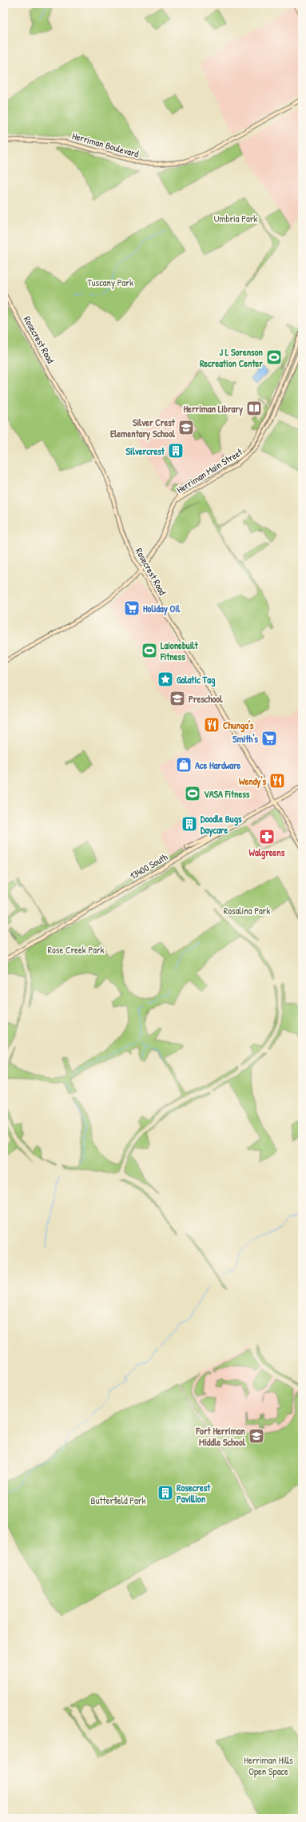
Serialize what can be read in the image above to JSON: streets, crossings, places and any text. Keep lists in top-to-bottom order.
{
  "streets": {
    "main road": [
      "Herriman Boulevard",
      "Rosecrest Road",
      "Herriman Main Street",
      "13400 South"
    ]
  },
  "crossings": [
    ["Rosecrest Road", "13400 South"]
  ],
  "parks": [
    "Umbria Park",
    "Tuscany Park",
    "Rosalina Park",
    "Rose Creek Park",
    "Butterfield Park",
    "Herriman Hills Open Space"
  ],
  "places": {
    "sports": ["J L Sorenson Recreation Center", "Laionebuilt Fitness", "VASA Fitness"],
    "library": ["Herriman Library"],
    "school or university": ["Silver Crest Elementary School", "Preschool", "Fort Herriman Middle School"],
    "building": ["Silvercrest", "Doodle Bugs Daycare", "Rosecrest Pavillion"],
    "supermarket": ["Holiday Oil", "Smith's"],
    "place": ["Galatic Tag"],
    "restaurant": ["Chunga's", "Wendy's"],
    "shop": ["Ace Hardware"],
    "pharmacy": ["Walgreens"]
  }
}
